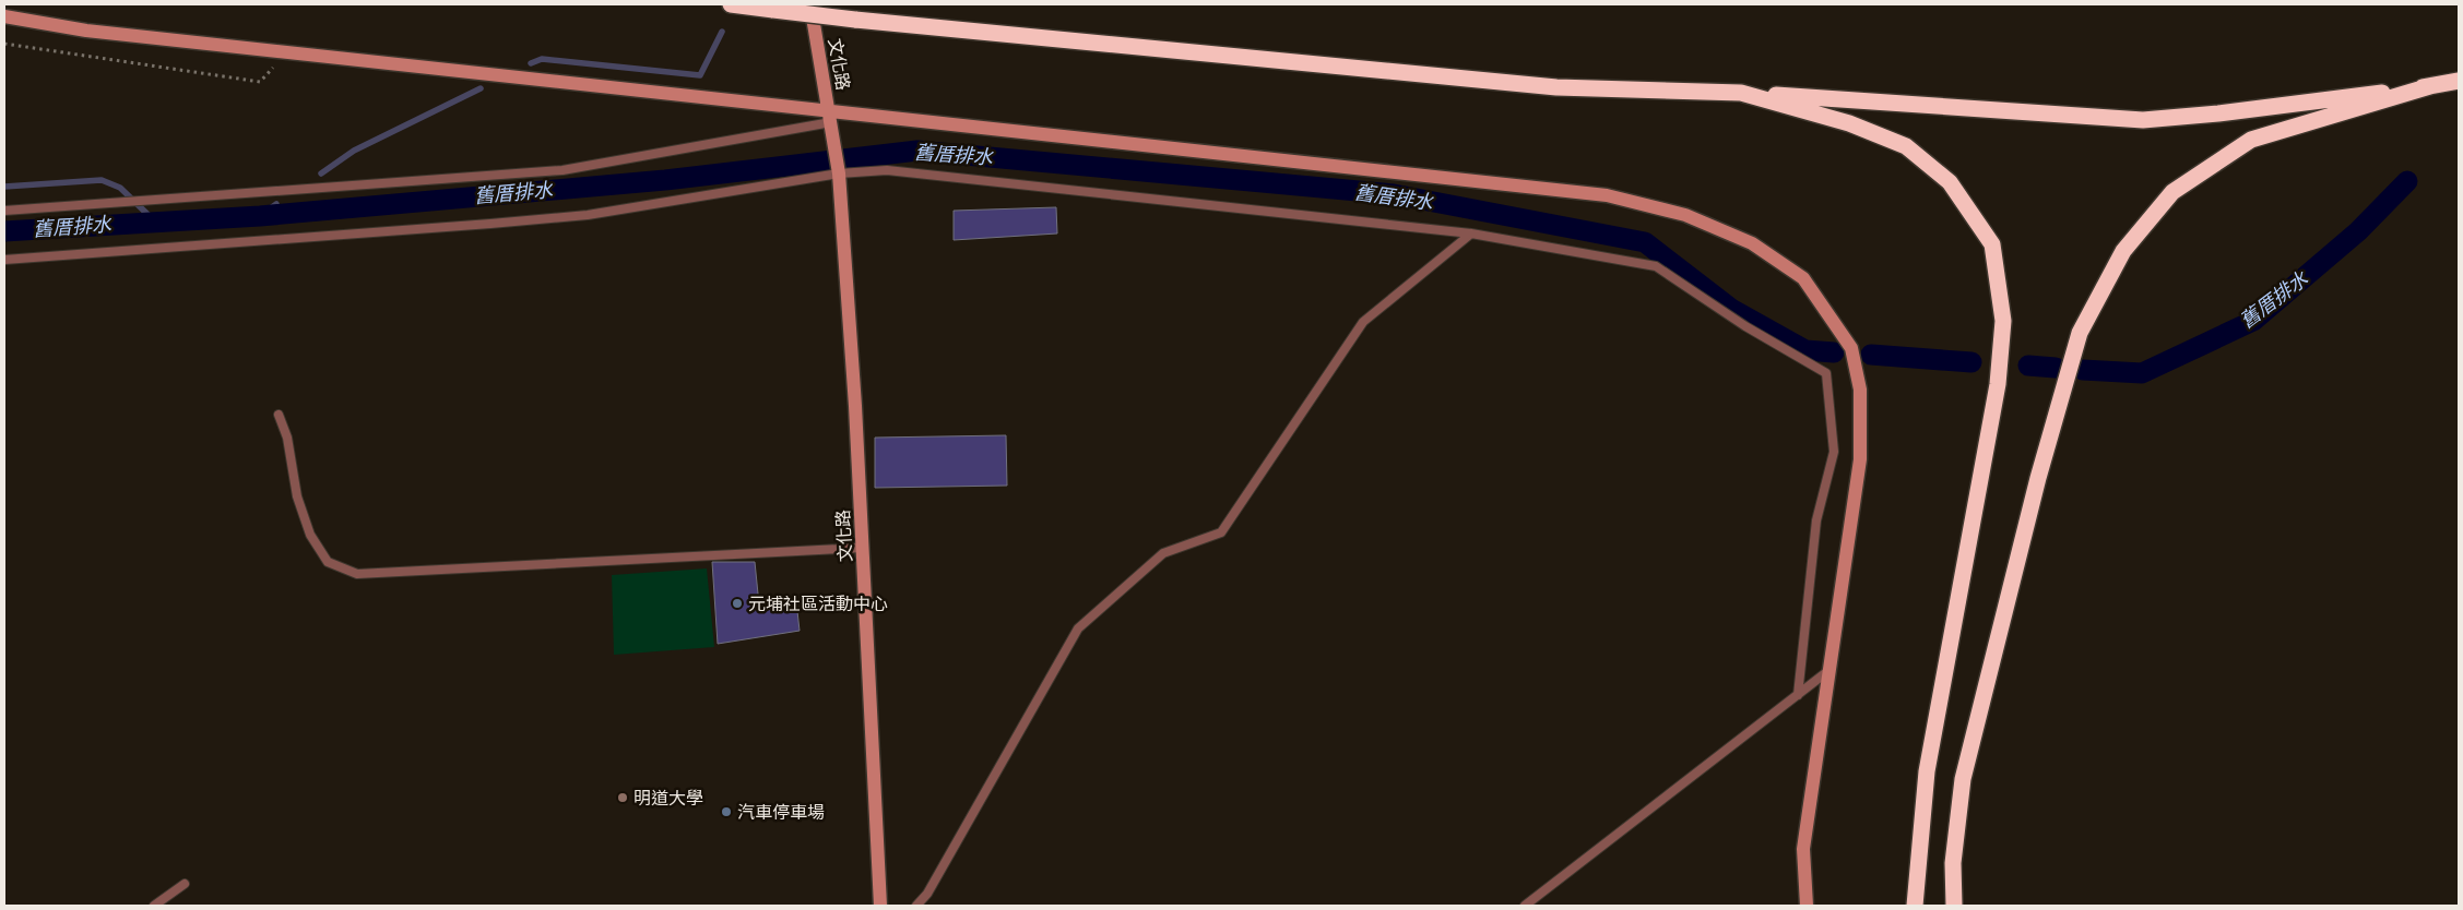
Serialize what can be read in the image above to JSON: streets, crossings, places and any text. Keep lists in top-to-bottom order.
{
  "streets": {
    "street": ["文化路"]
  },
  "water": ["舊厝排水"],
  "places": ["元埔社區活動中心", "明道大學", "汽車停車場"]
}
